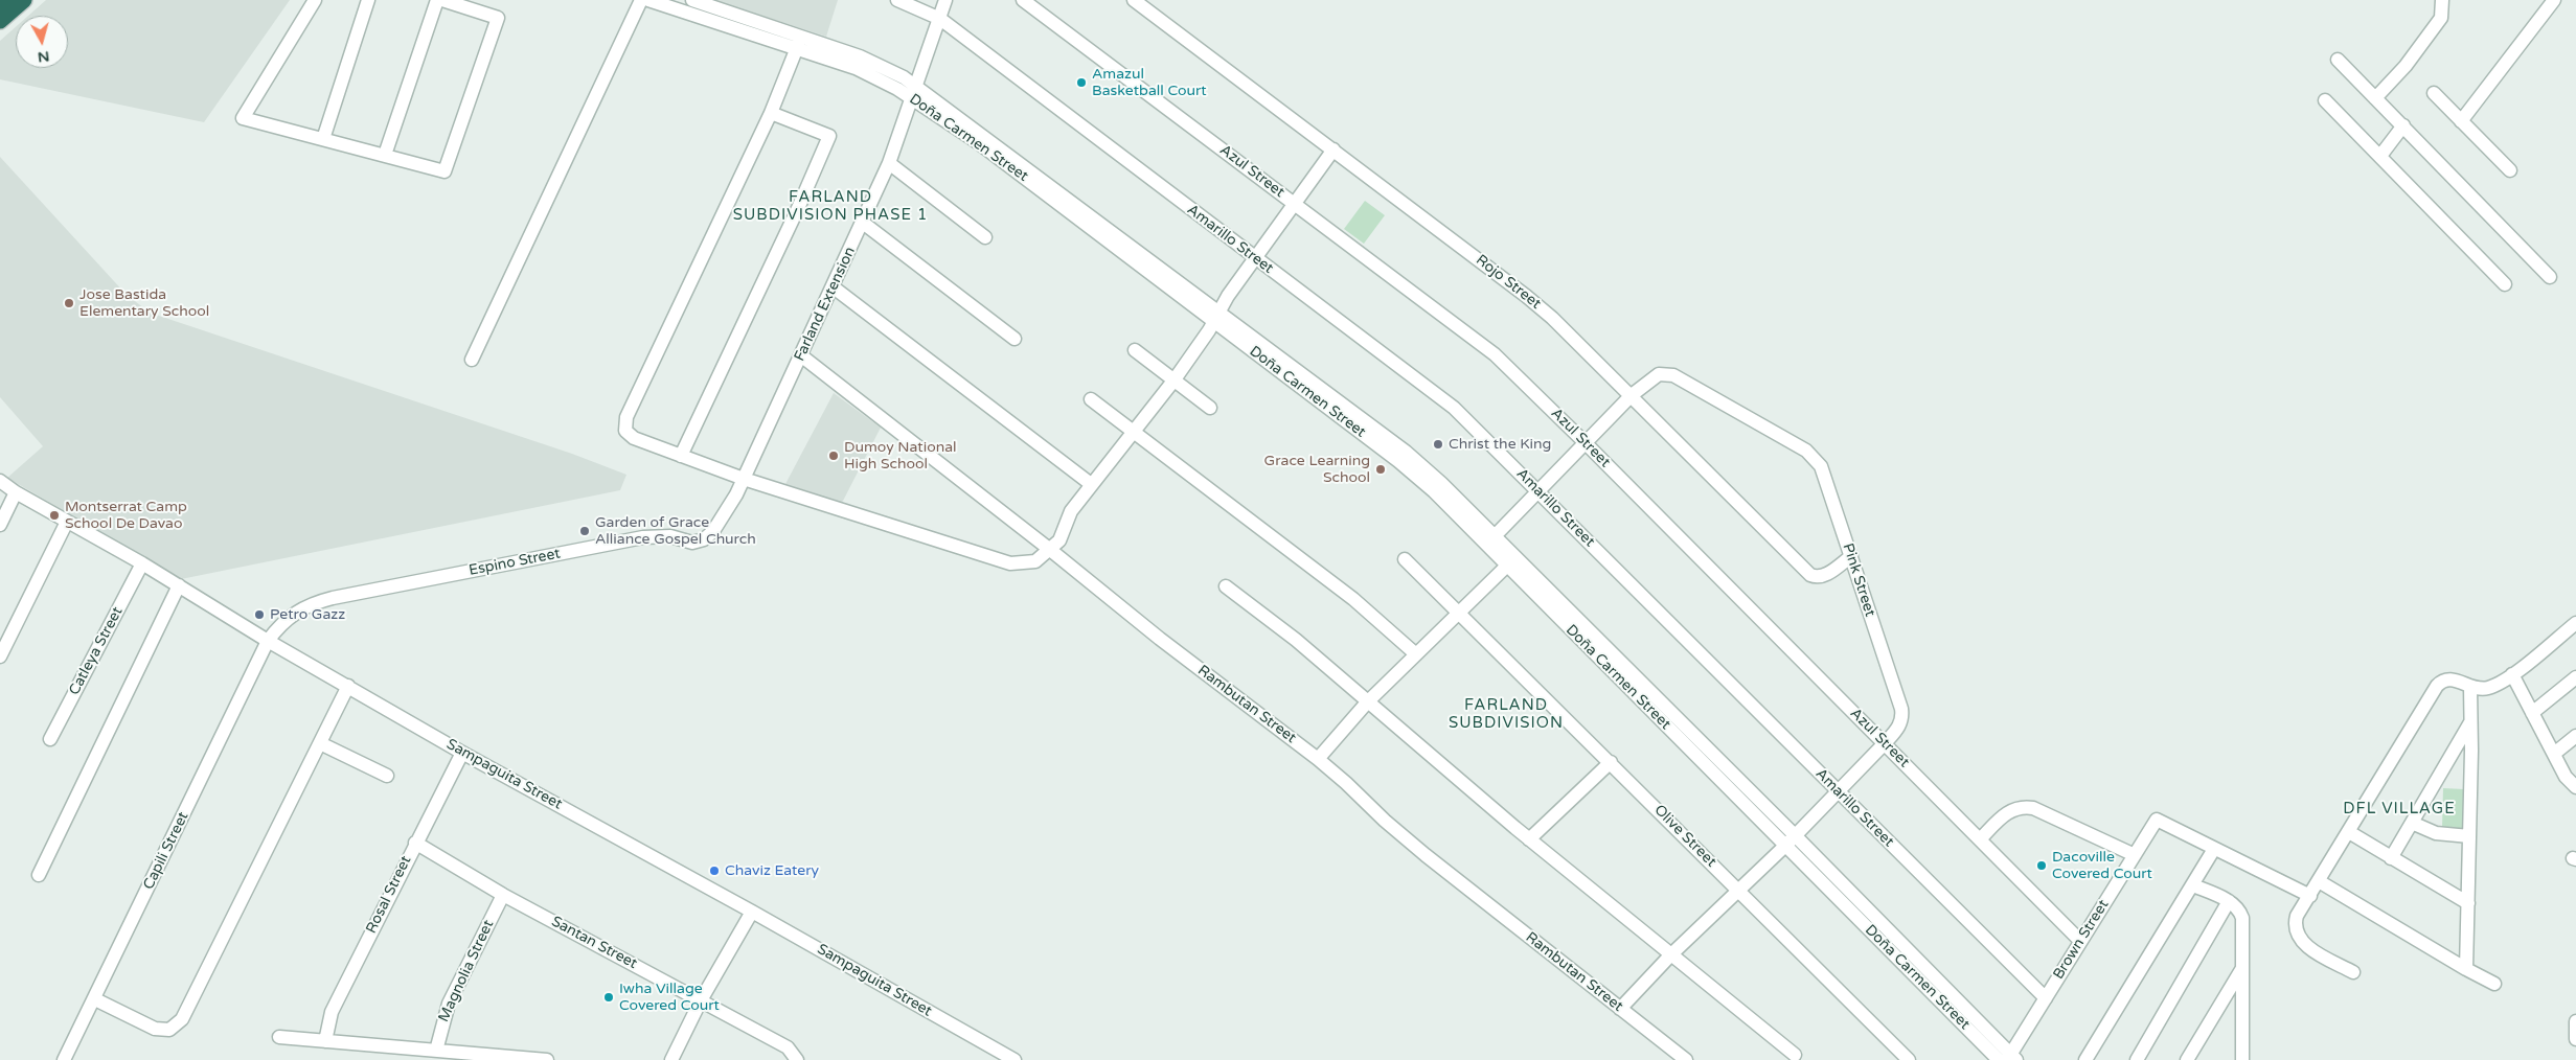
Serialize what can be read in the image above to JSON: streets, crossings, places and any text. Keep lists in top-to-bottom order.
{
  "streets": {
    "street": [
      "Doña Carmen Street",
      "Azul Street",
      "Amarillo Street",
      "Rojo Street",
      "Farland Extension",
      "Espino Street",
      "Pink Street",
      "Catleya Street",
      "Rambutan Street",
      "Sampaguita Street",
      "Olive Street",
      "Capili Street",
      "Rosal Street",
      "Brown Street",
      "Santan Street",
      "Magnolia Street"
    ]
  },
  "crossings": [
    ["Doña Carmen Street", "Farland Extension"],
    ["Doña Carmen Street", "Pink Street"],
    ["Doña Carmen Street", "Brown Street"],
    ["Azul Street", "Pink Street"],
    ["Azul Street", "Brown Street"],
    ["Amarillo Street", "Farland Extension"],
    ["Amarillo Street", "Pink Street"],
    ["Amarillo Street", "Brown Street"],
    ["Rojo Street", "Pink Street"],
    ["Farland Extension", "Espino Street"],
    ["Farland Extension", "Rambutan Street"],
    ["Espino Street", "Sampaguita Street"],
    ["Espino Street", "Capili Street"],
    ["Pink Street", "Rambutan Street"],
    ["Pink Street", "Olive Street"],
    ["Catleya Street", "Sampaguita Street"],
    ["Sampaguita Street", "Capili Street"],
    ["Sampaguita Street", "Rosal Street"],
    ["Rosal Street", "Santan Street"],
    ["Santan Street", "Magnolia Street"]
  ],
  "districts": ["FARLAND SUBDIVISION PHASE 1", "FARLAND SUBDIVISION", "DFL VILLAGE"],
  "places": [
    "Amazul Basketball Court",
    "Jose Bastida Elementary School",
    "Christ the King",
    "Dumoy National High School",
    "Grace Learning School",
    "Montserrat Camp School De Davao",
    "Garden of Grace Alliance Gospel Church",
    "Petro Gazz",
    "Dacoville Covered Court",
    "Chaviz Eatery",
    "Iwha Village Covered Court"
  ],
  "north": "bottom"
}
